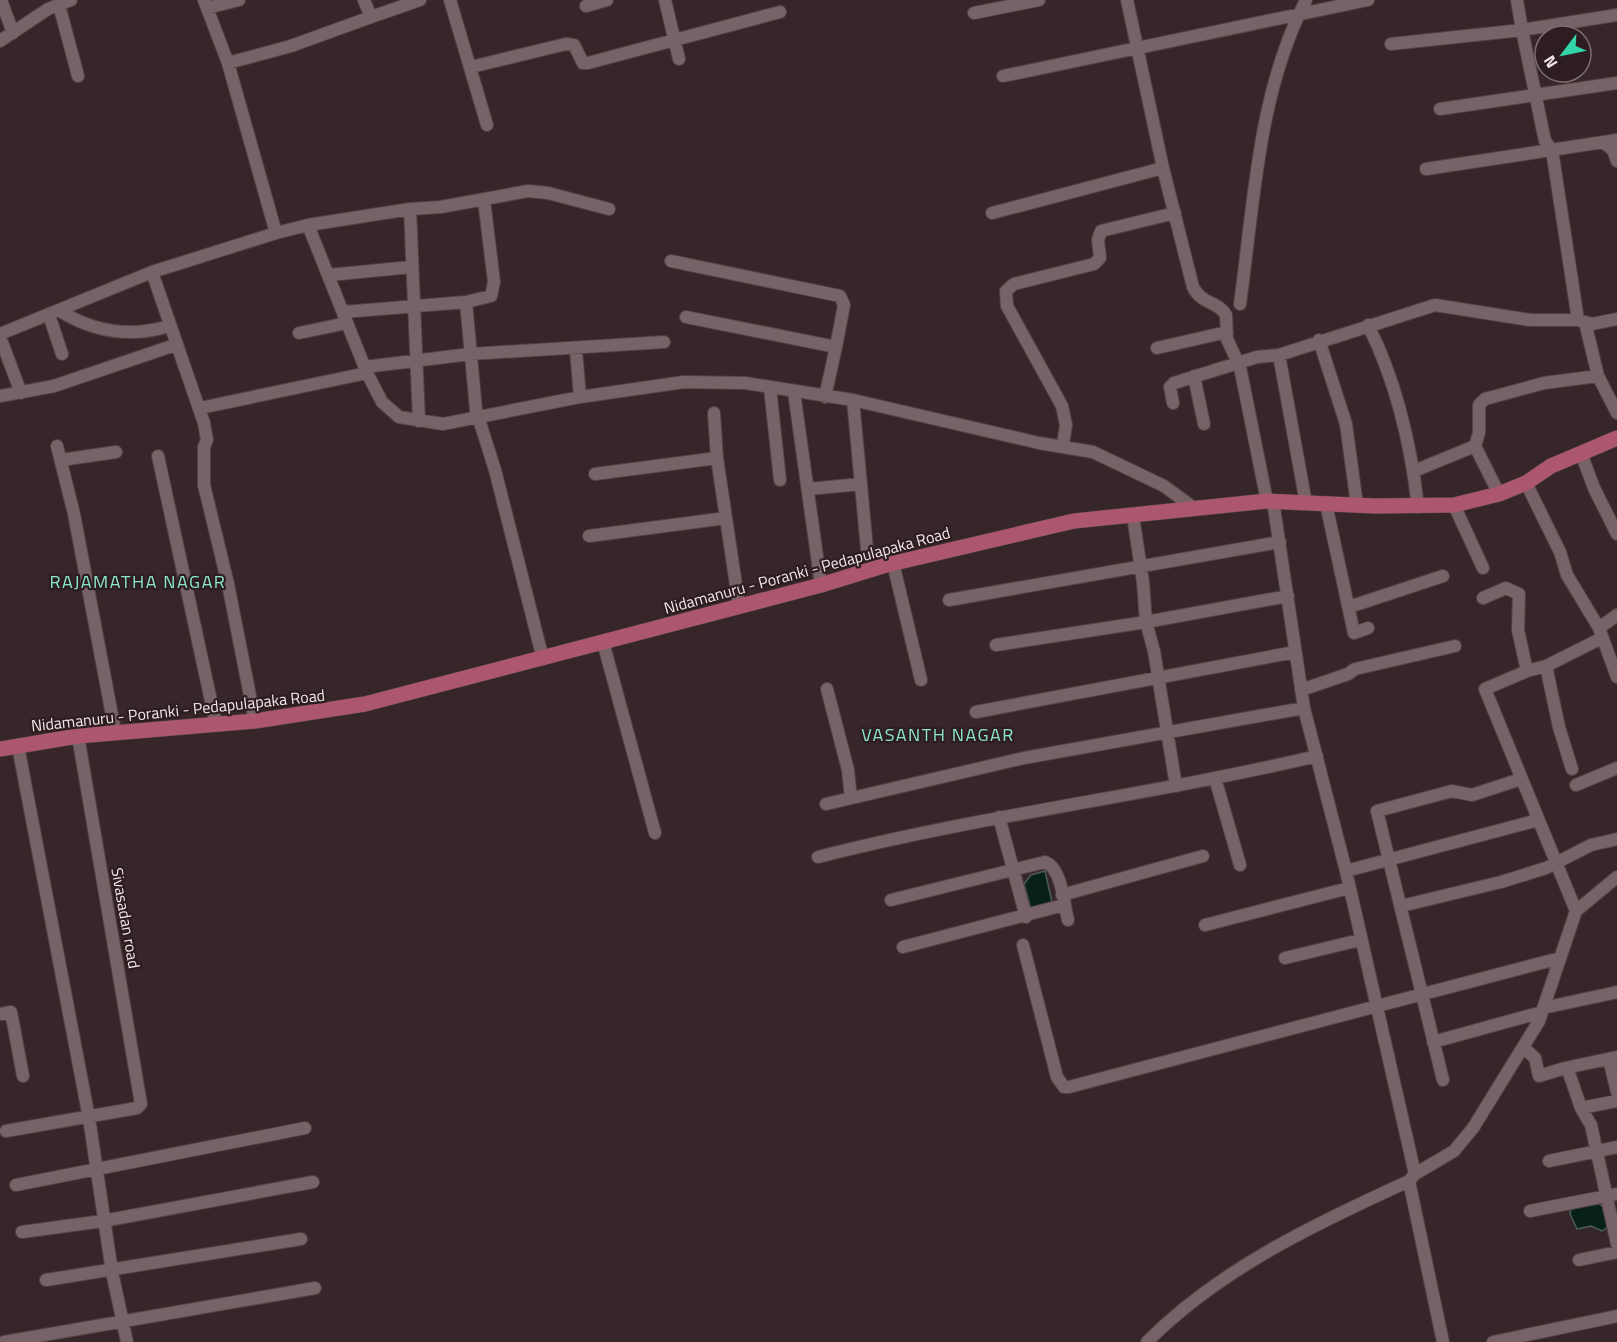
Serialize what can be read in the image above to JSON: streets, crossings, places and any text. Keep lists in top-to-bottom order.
{
  "streets": {
    "main road": ["Nidamanuru - Poranki - Pedapulapaka Road"],
    "street": ["Sivasadan road"]
  },
  "crossings": [
    ["Nidamanuru - Poranki - Pedapulapaka Road", "Sivasadan road"]
  ],
  "districts": ["RAJAMATHA NAGAR", "VASANTH NAGAR"],
  "north": "bottom left"
}
